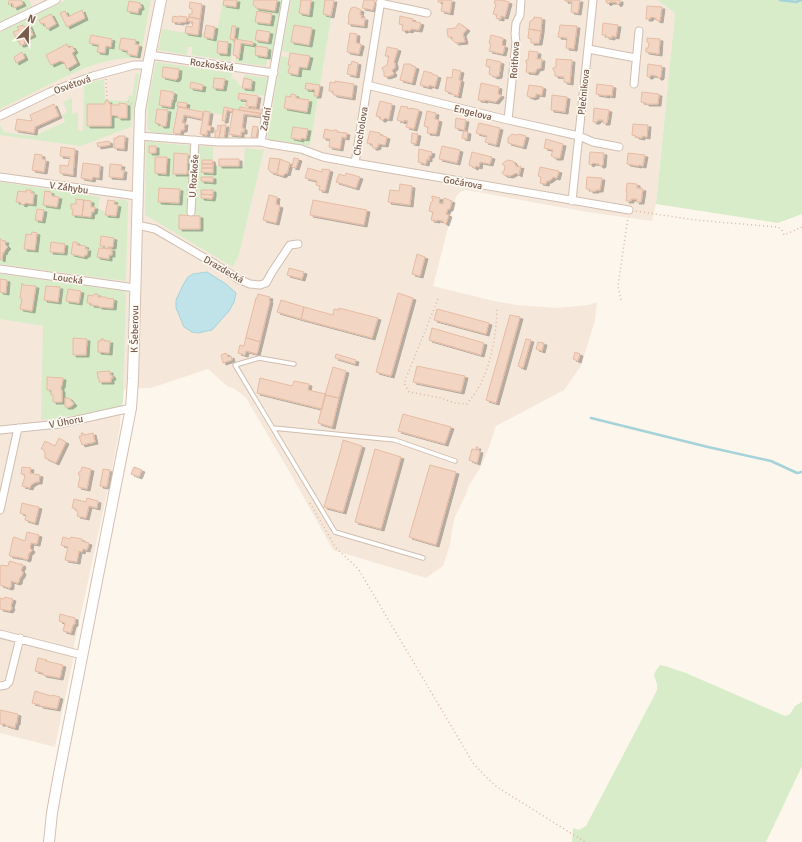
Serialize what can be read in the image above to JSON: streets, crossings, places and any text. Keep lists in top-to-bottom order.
{
  "streets": {
    "street": [
      "Roithova",
      "Rozkošská",
      "Osvětová",
      "Plečnikova",
      "Engelova",
      "Zadní",
      "Chocholova",
      "U Rozkoše",
      "Gočárova",
      "V Záhybu",
      "Drazdecká",
      "Loucká",
      "K Šeberovu",
      "V Úhoru"
    ]
  },
  "crossings": [
    ["Roithova", "Engelova"],
    ["Rozkošská", "Zadní"],
    ["Rozkošská", "K Šeberovu"],
    ["Osvětová", "K Šeberovu"],
    ["Plečnikova", "Engelova"],
    ["Plečnikova", "Gočárova"],
    ["Engelova", "Chocholova"],
    ["Zadní", "Chocholova"],
    ["Zadní", "U Rozkoše"],
    ["Zadní", "K Šeberovu"],
    ["Chocholova", "Gočárova"],
    ["V Záhybu", "K Šeberovu"],
    ["Drazdecká", "K Šeberovu"],
    ["Loucká", "K Šeberovu"],
    ["K Šeberovu", "V Úhoru"]
  ],
  "north": "top"
}
